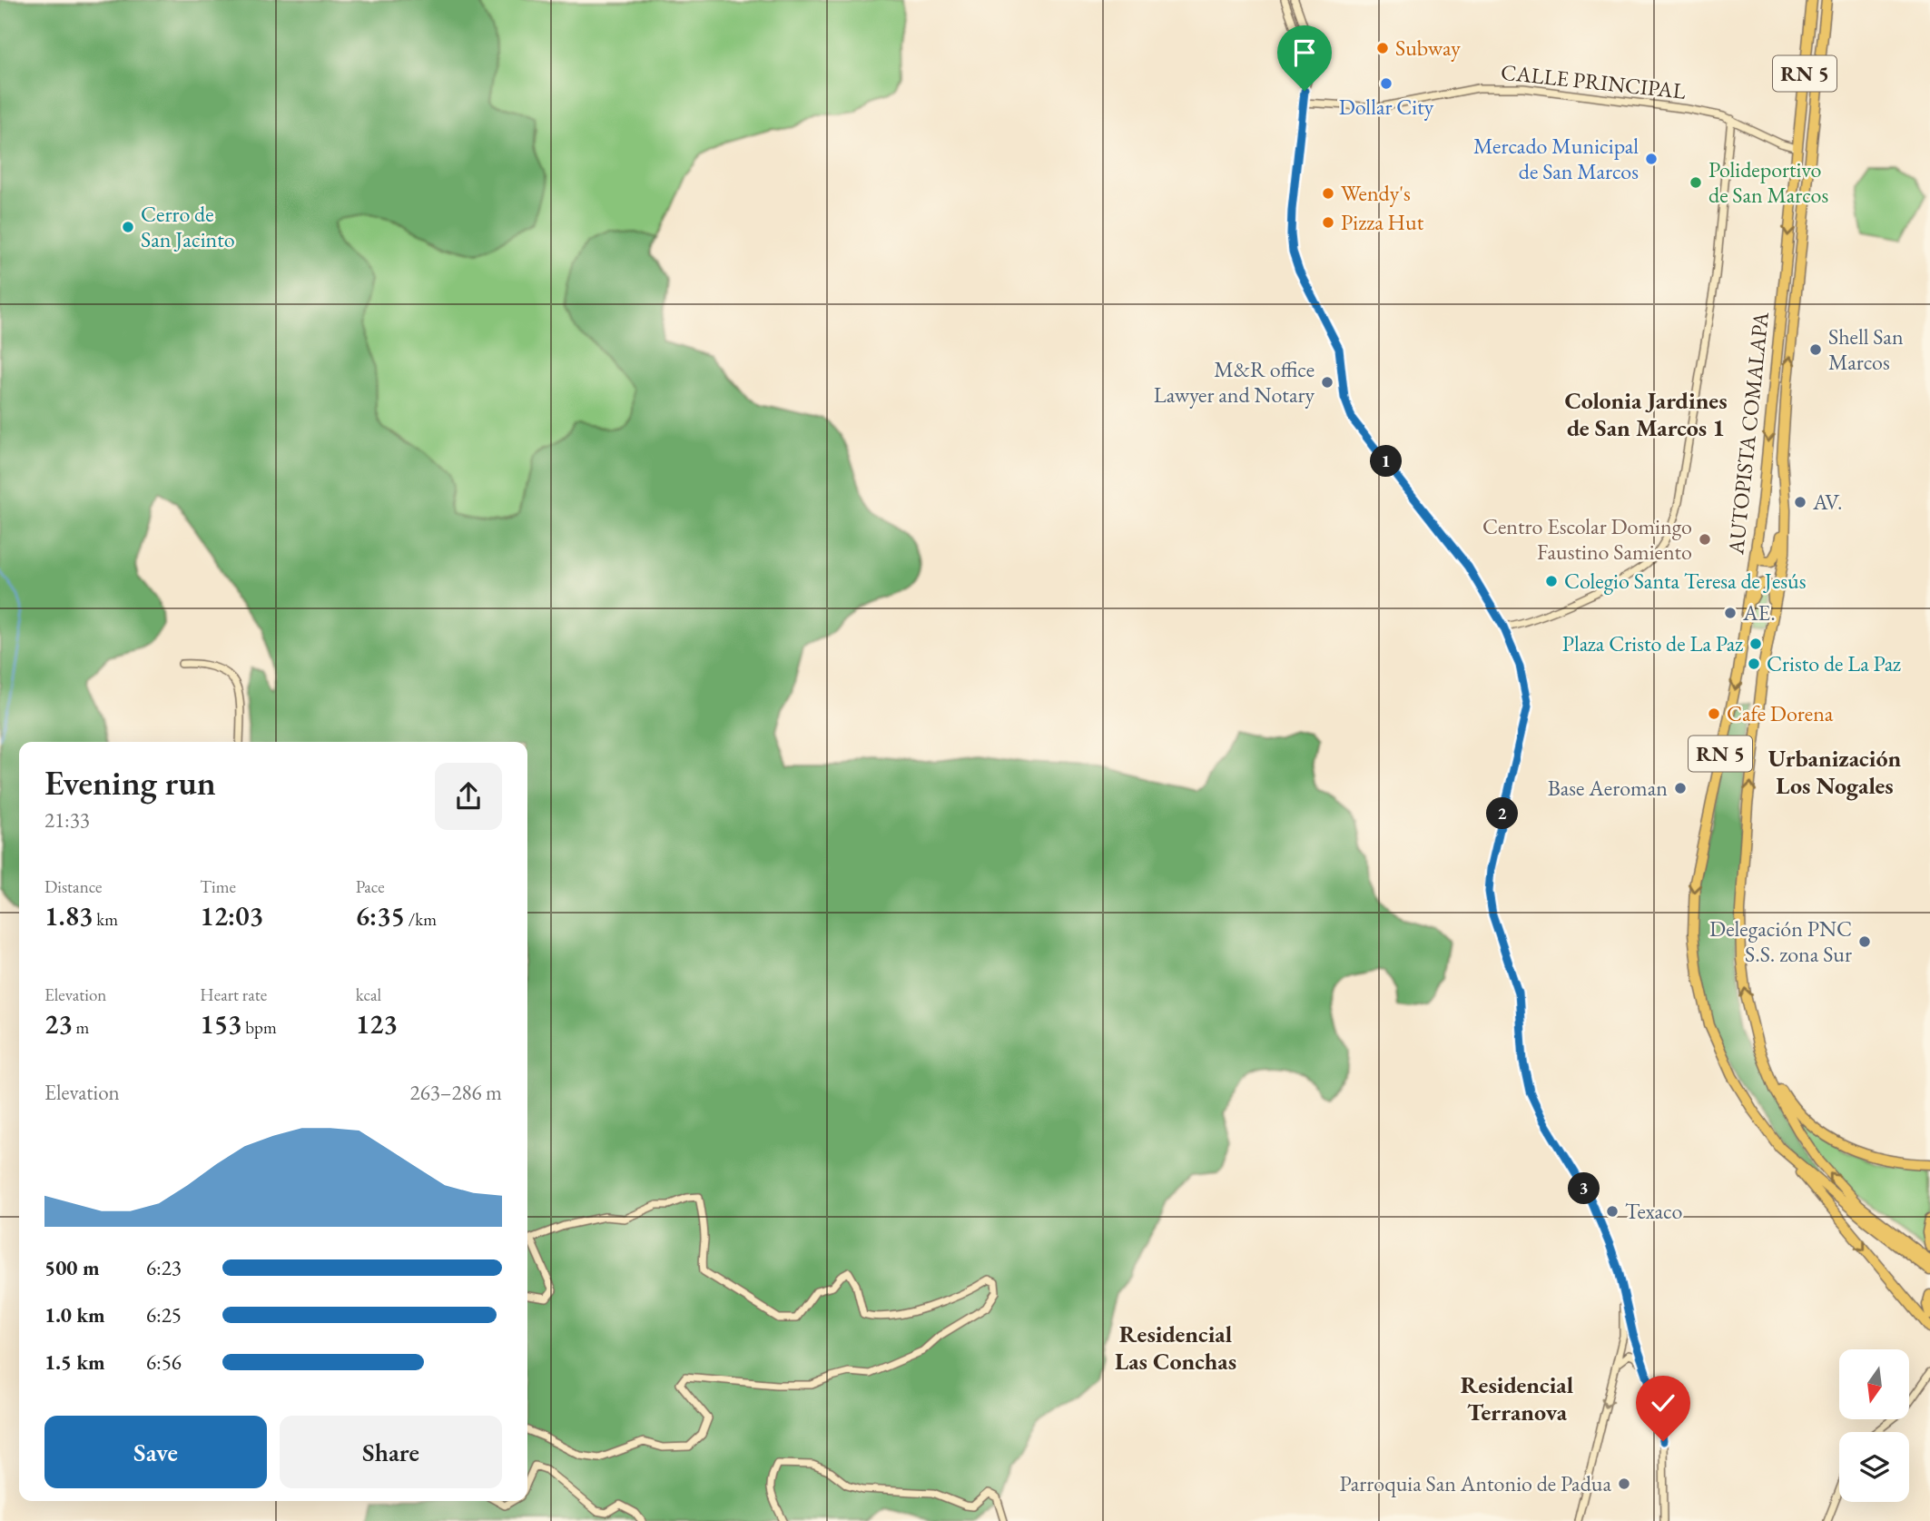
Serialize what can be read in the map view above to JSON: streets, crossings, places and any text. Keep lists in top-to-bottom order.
{
  "streets": {
    "highway": ["RN 5", "AUTOPISTA COMALAPA"],
    "main road": ["CALLE PRINCIPAL"]
  },
  "crossings": [
    ["CALLE PRINCIPAL", "AUTOPISTA COMALAPA"]
  ],
  "districts": [
    "Colonia Jardines de San Marcos 1",
    "Urbanización Los Nogales",
    "Residencial Las Conchas",
    "Residencial Terranova"
  ],
  "places": [
    "Subway",
    "Dollar City",
    "Mercado Municipal de San Marcos",
    "Polideportivo de San Marcos",
    "Wendy's",
    "Pizza Hut",
    "Cerro de San Jacinto",
    "Shell San Marcos",
    "M&R office Lawyer and Notary",
    "AV.",
    "Centro Escolar Domingo Faustino Samiento",
    "Colegio Santa Teresa de Jesús",
    "AE.",
    "Plaza Cristo de La Paz",
    "Cristo de La Paz",
    "Cafe Dorena",
    "Base Aeroman",
    "Delegación PNC S.S. zona Sur",
    "Texaco",
    "Parroquia San Antonio de Padua"
  ],
  "north": "bottom",
  "page": {
    "pins": ["1", "2", "3"],
    "heading": ["Evening run", "21:33"],
    "stats": [
      ["Distance", "1.83 km"],
      ["Time", "12:03"],
      ["Pace", "6:35 /km"],
      ["Elevation", "23 m"],
      ["Heart rate", "153 bpm"],
      ["kcal", "123"]
    ],
    "chart": ["Elevation", "263–286 m"],
    "list": [
      {
        "name": "500 m",
        "note": "6:23"
      },
      {
        "name": "1.0 km",
        "note": "6:25"
      },
      {
        "name": "1.5 km",
        "note": "6:56"
      }
    ],
    "buttons": ["Save", "Share"]
  }
}
